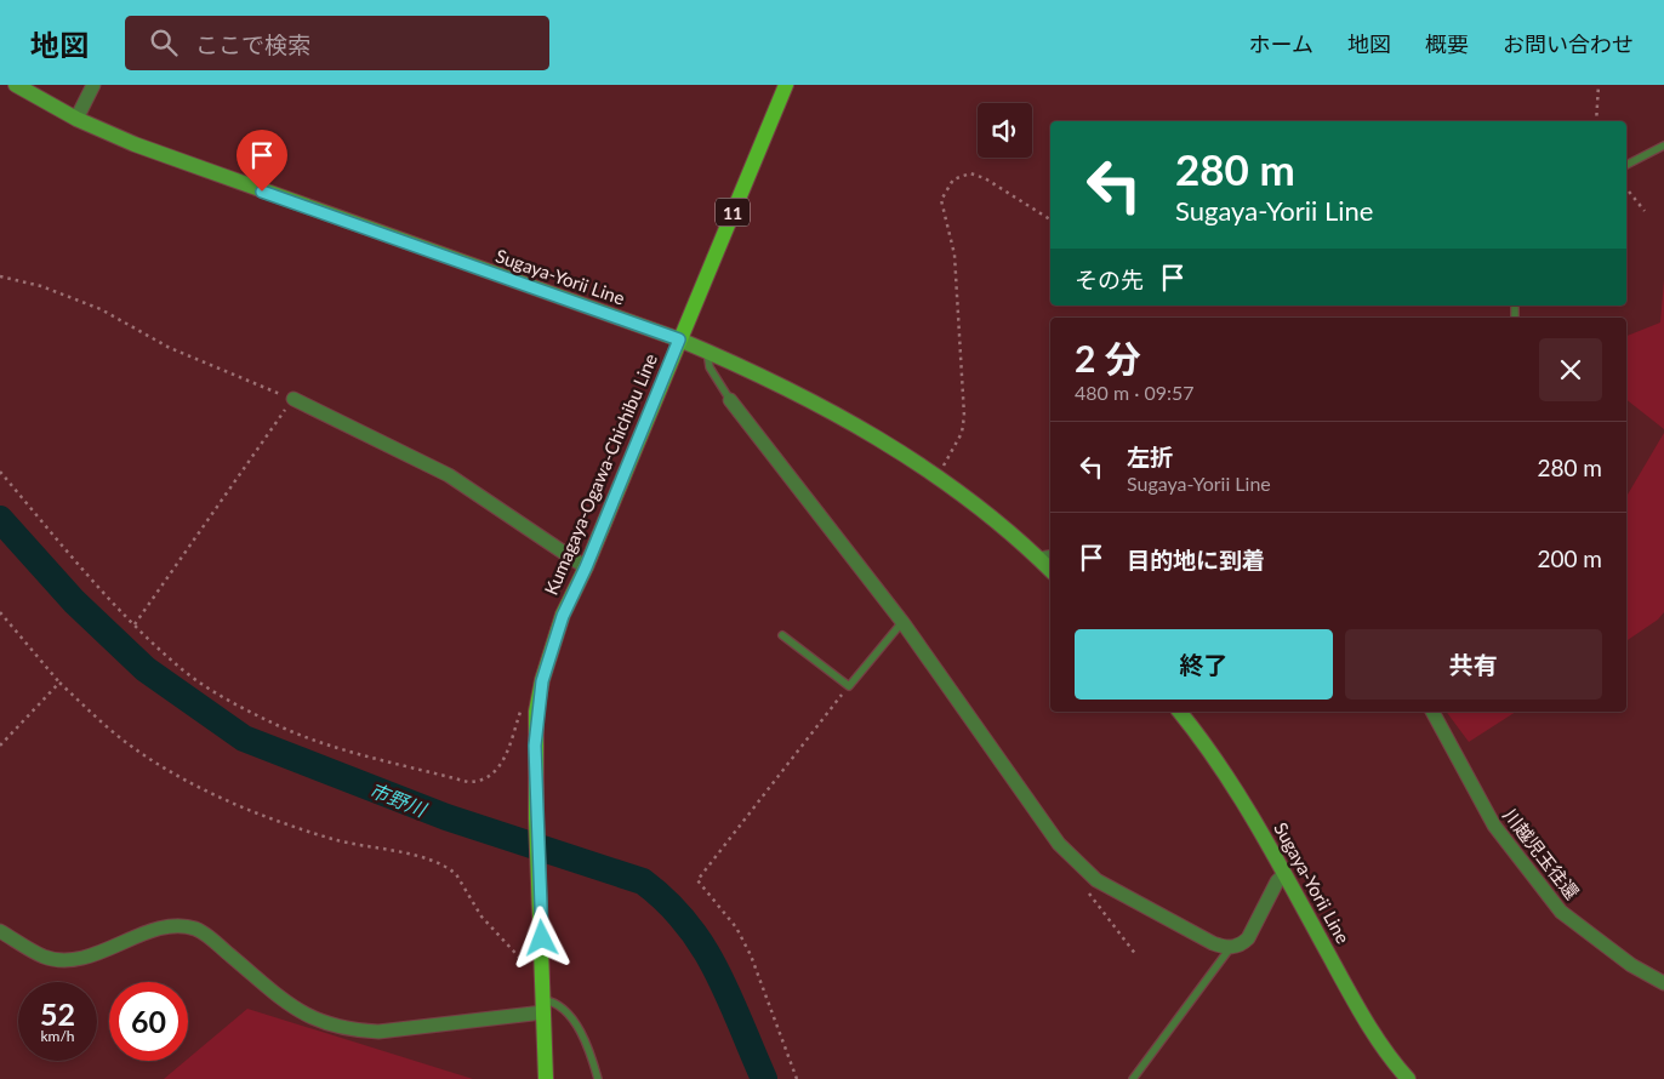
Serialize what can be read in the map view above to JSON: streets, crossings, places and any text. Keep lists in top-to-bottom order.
{
  "streets": {
    "main road": ["11", "Sugaya-Yorii Line", "Kumagaya-Ogawa-Chichibu Line"],
    "street": ["川越児玉往還"]
  },
  "crossings": [
    ["Sugaya-Yorii Line", "Kumagaya-Ogawa-Chichibu Line"]
  ],
  "water": ["市野川"],
  "page": {
    "header": "地図",
    "search": "ここで検索",
    "nav": [
      "ホーム",
      "地図",
      "概要",
      "お問い合わせ"
    ],
    "turn": ["280 m", "Sugaya-Yorii Line"],
    "then": "その先",
    "heading": ["2 分", "480 m · 09:57"],
    "list": [
      {
        "name": "左折",
        "note": "Sugaya-Yorii Line",
        "value": "280 m"
      },
      {
        "name": "目的地に到着",
        "value": "200 m"
      }
    ],
    "buttons": ["終了", "共有"],
    "speed": "52 km/h",
    "limit": "60"
  }
}
